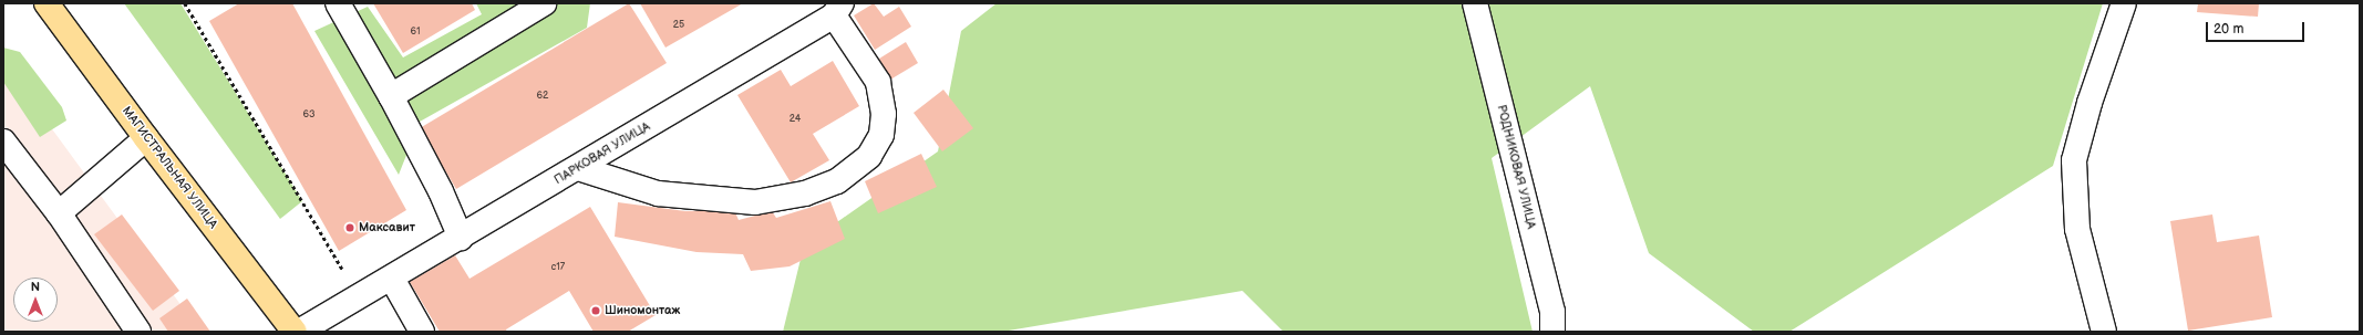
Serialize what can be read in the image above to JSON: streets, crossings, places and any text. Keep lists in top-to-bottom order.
{
  "streets": {
    "main road": ["МАГИСТРАЛЬНАЯ УЛИЦА"],
    "street": ["ПАРКОВАЯ УЛИЦА", "РОДНИКОВАЯ УЛИЦА"]
  },
  "places": ["Максавит", "Шиномонтаж"],
  "house_numbers": [
    "25",
    "61",
    "62",
    "63",
    "24",
    "с17"
  ],
  "scale_bar": "20 m",
  "north": "top"
}
